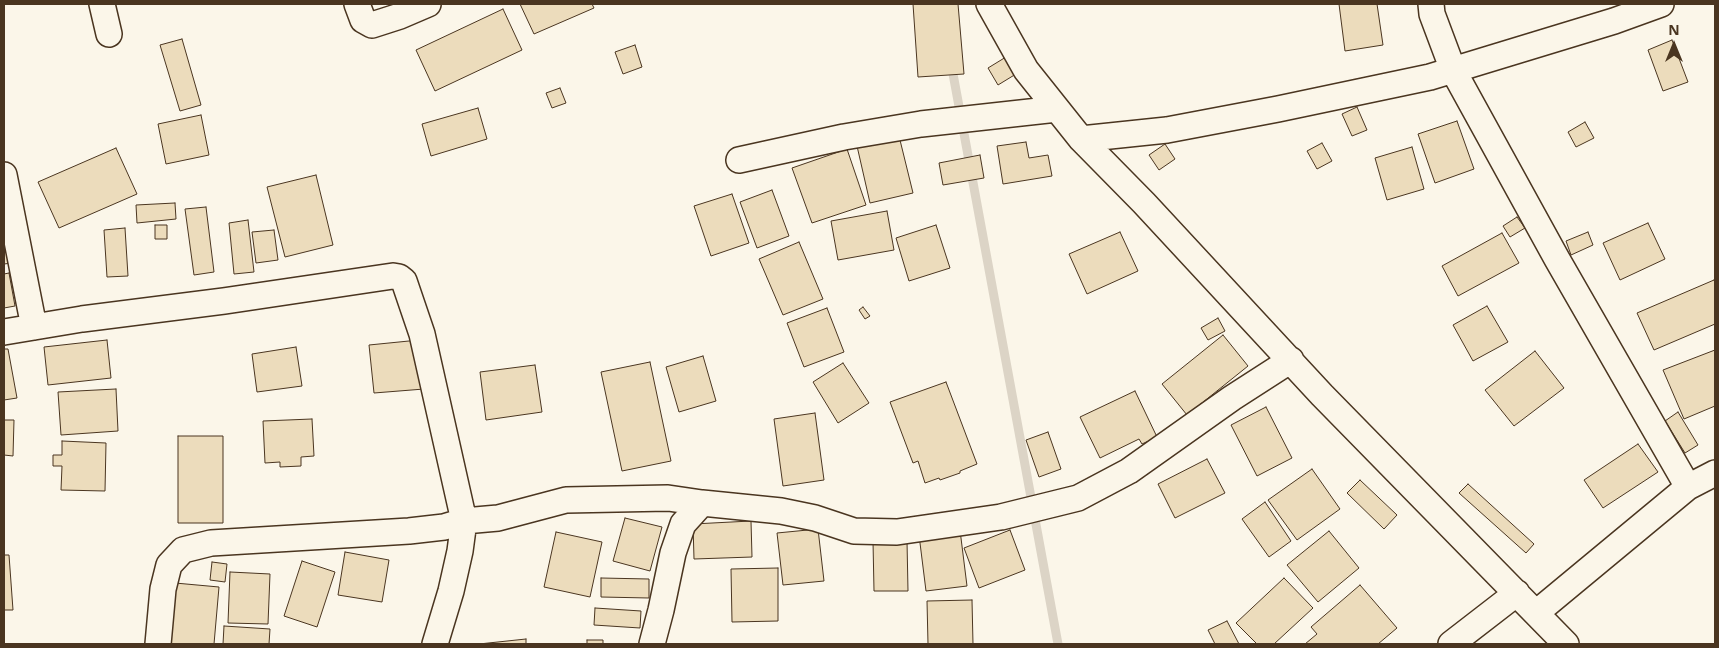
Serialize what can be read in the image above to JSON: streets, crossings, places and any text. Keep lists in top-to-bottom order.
{
  "north": "top"
}
